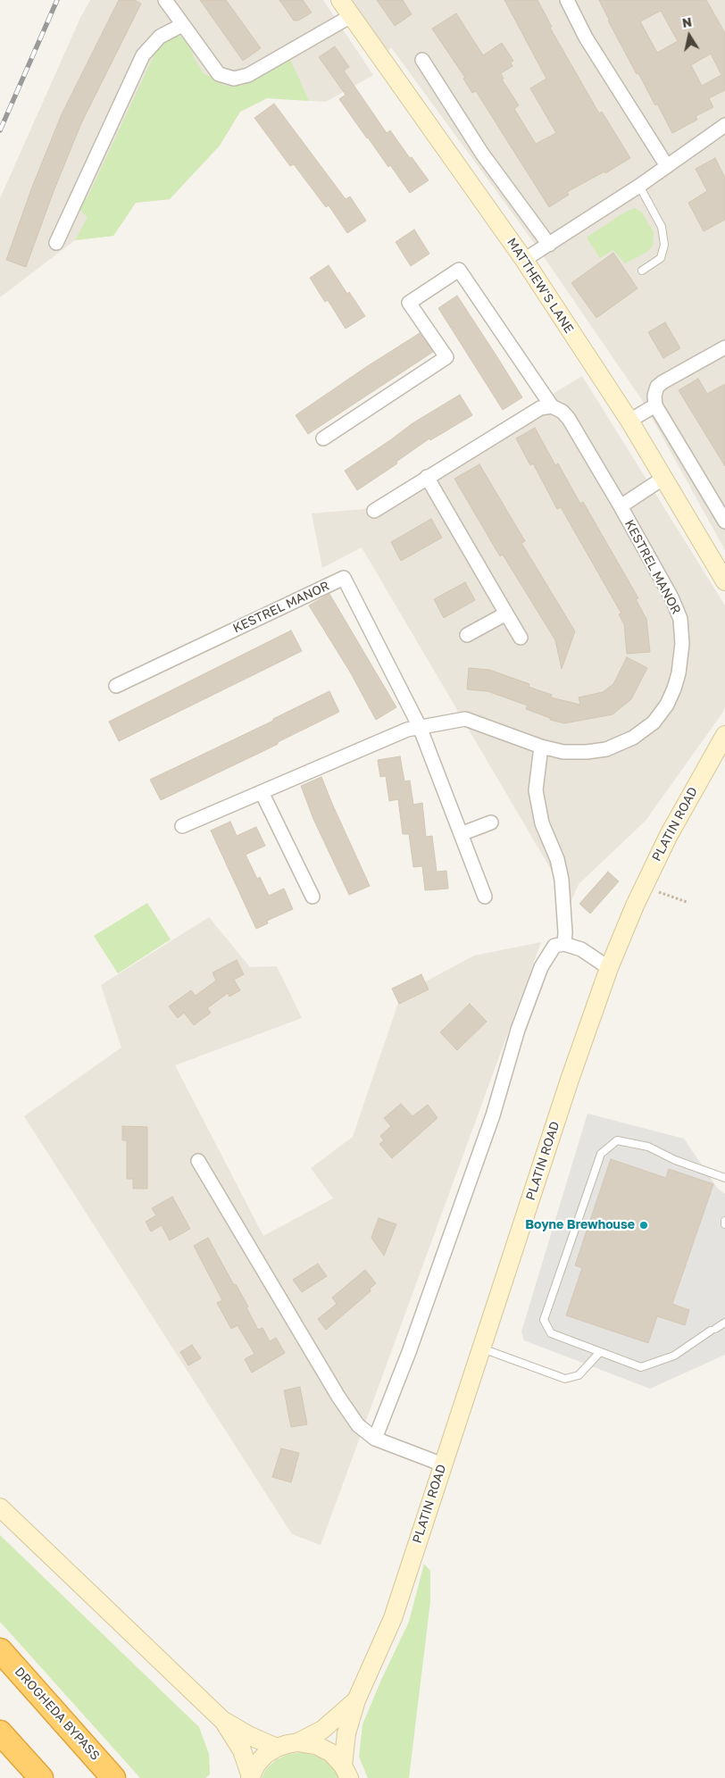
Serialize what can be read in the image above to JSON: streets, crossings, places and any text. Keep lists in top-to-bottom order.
{
  "streets": {
    "highway": ["DROGHEDA BYPASS"],
    "main road": ["MATTHEW'S LANE", "PLATIN ROAD"],
    "street": ["KESTREL MANOR"]
  },
  "crossings": [
    ["MATTHEW'S LANE", "KESTREL MANOR"]
  ],
  "places": ["Boyne Brewhouse"],
  "north": "top"
}
